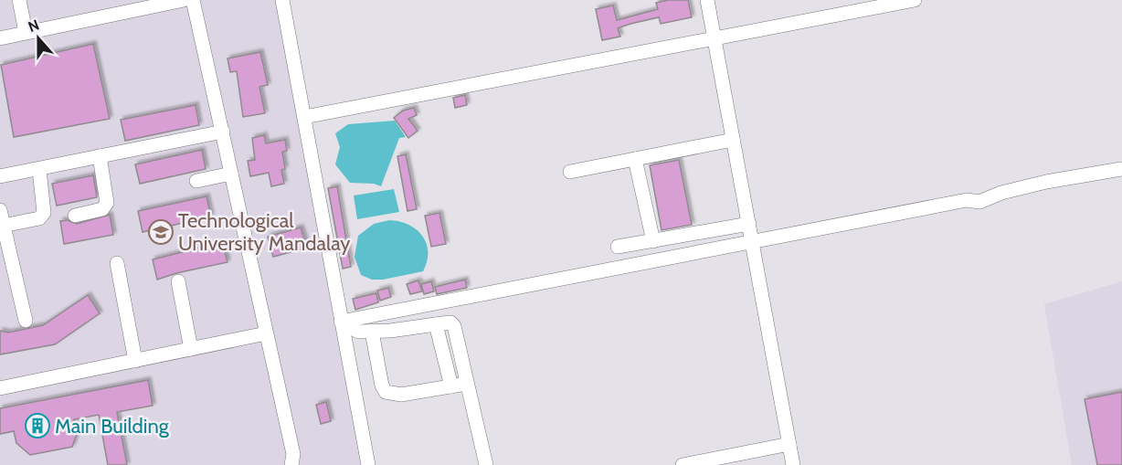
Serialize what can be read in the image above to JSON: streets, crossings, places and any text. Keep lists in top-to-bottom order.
{
  "places": {
    "school or university": ["Technological University Mandalay"],
    "building": ["Main Building"]
  },
  "north": "top"
}
